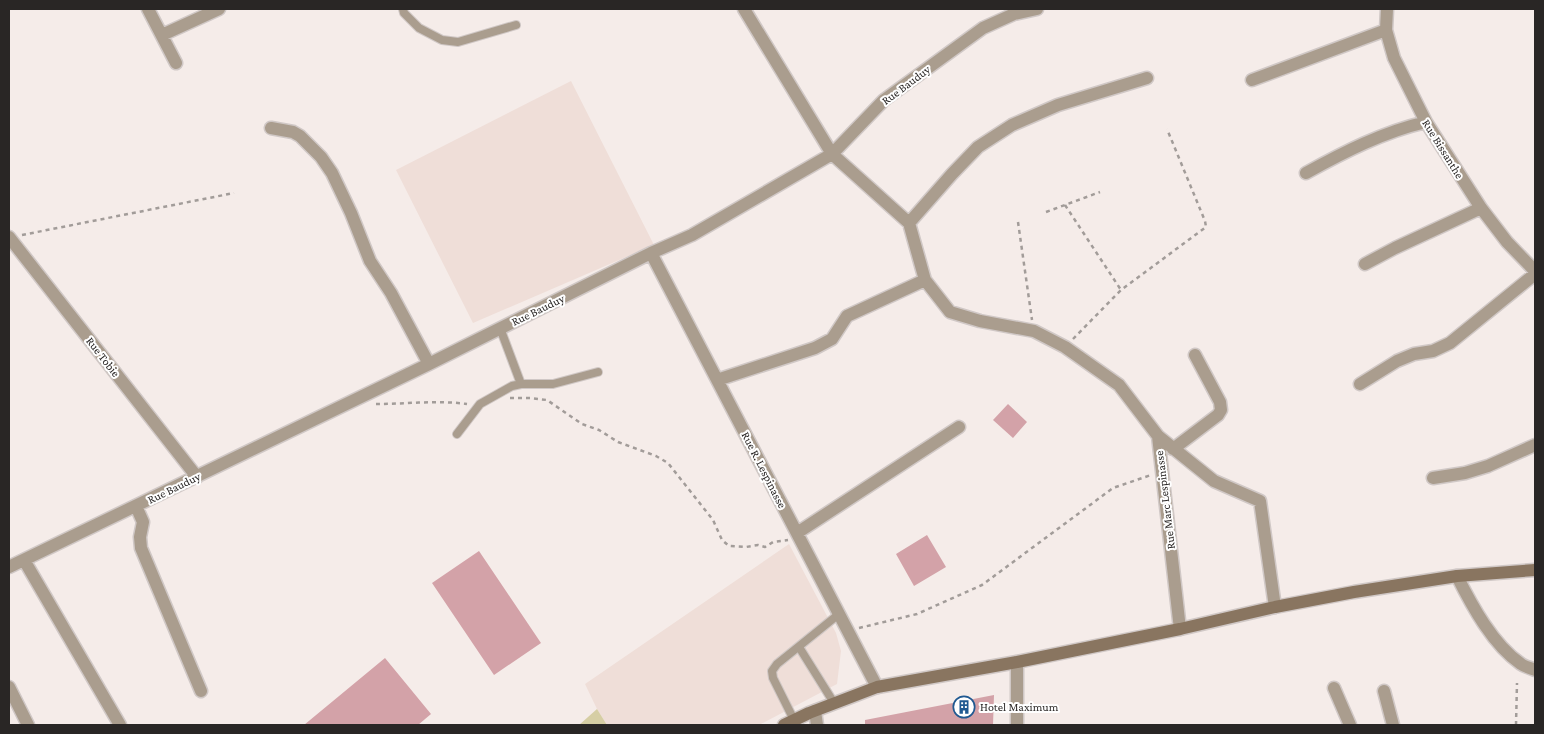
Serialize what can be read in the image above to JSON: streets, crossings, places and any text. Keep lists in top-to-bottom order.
{
  "streets": {
    "street": [
      "Rue Bauduy",
      "Rue Bissanthe",
      "Rue Tobie",
      "Rue R. Lespinasse",
      "Rue Marc Lespinasse"
    ]
  },
  "crossings": [
    ["Rue Bauduy", "Rue Tobie"],
    ["Rue Bauduy", "Rue R. Lespinasse"]
  ],
  "places": {
    "building": ["Hotel Maximum"]
  }
}
